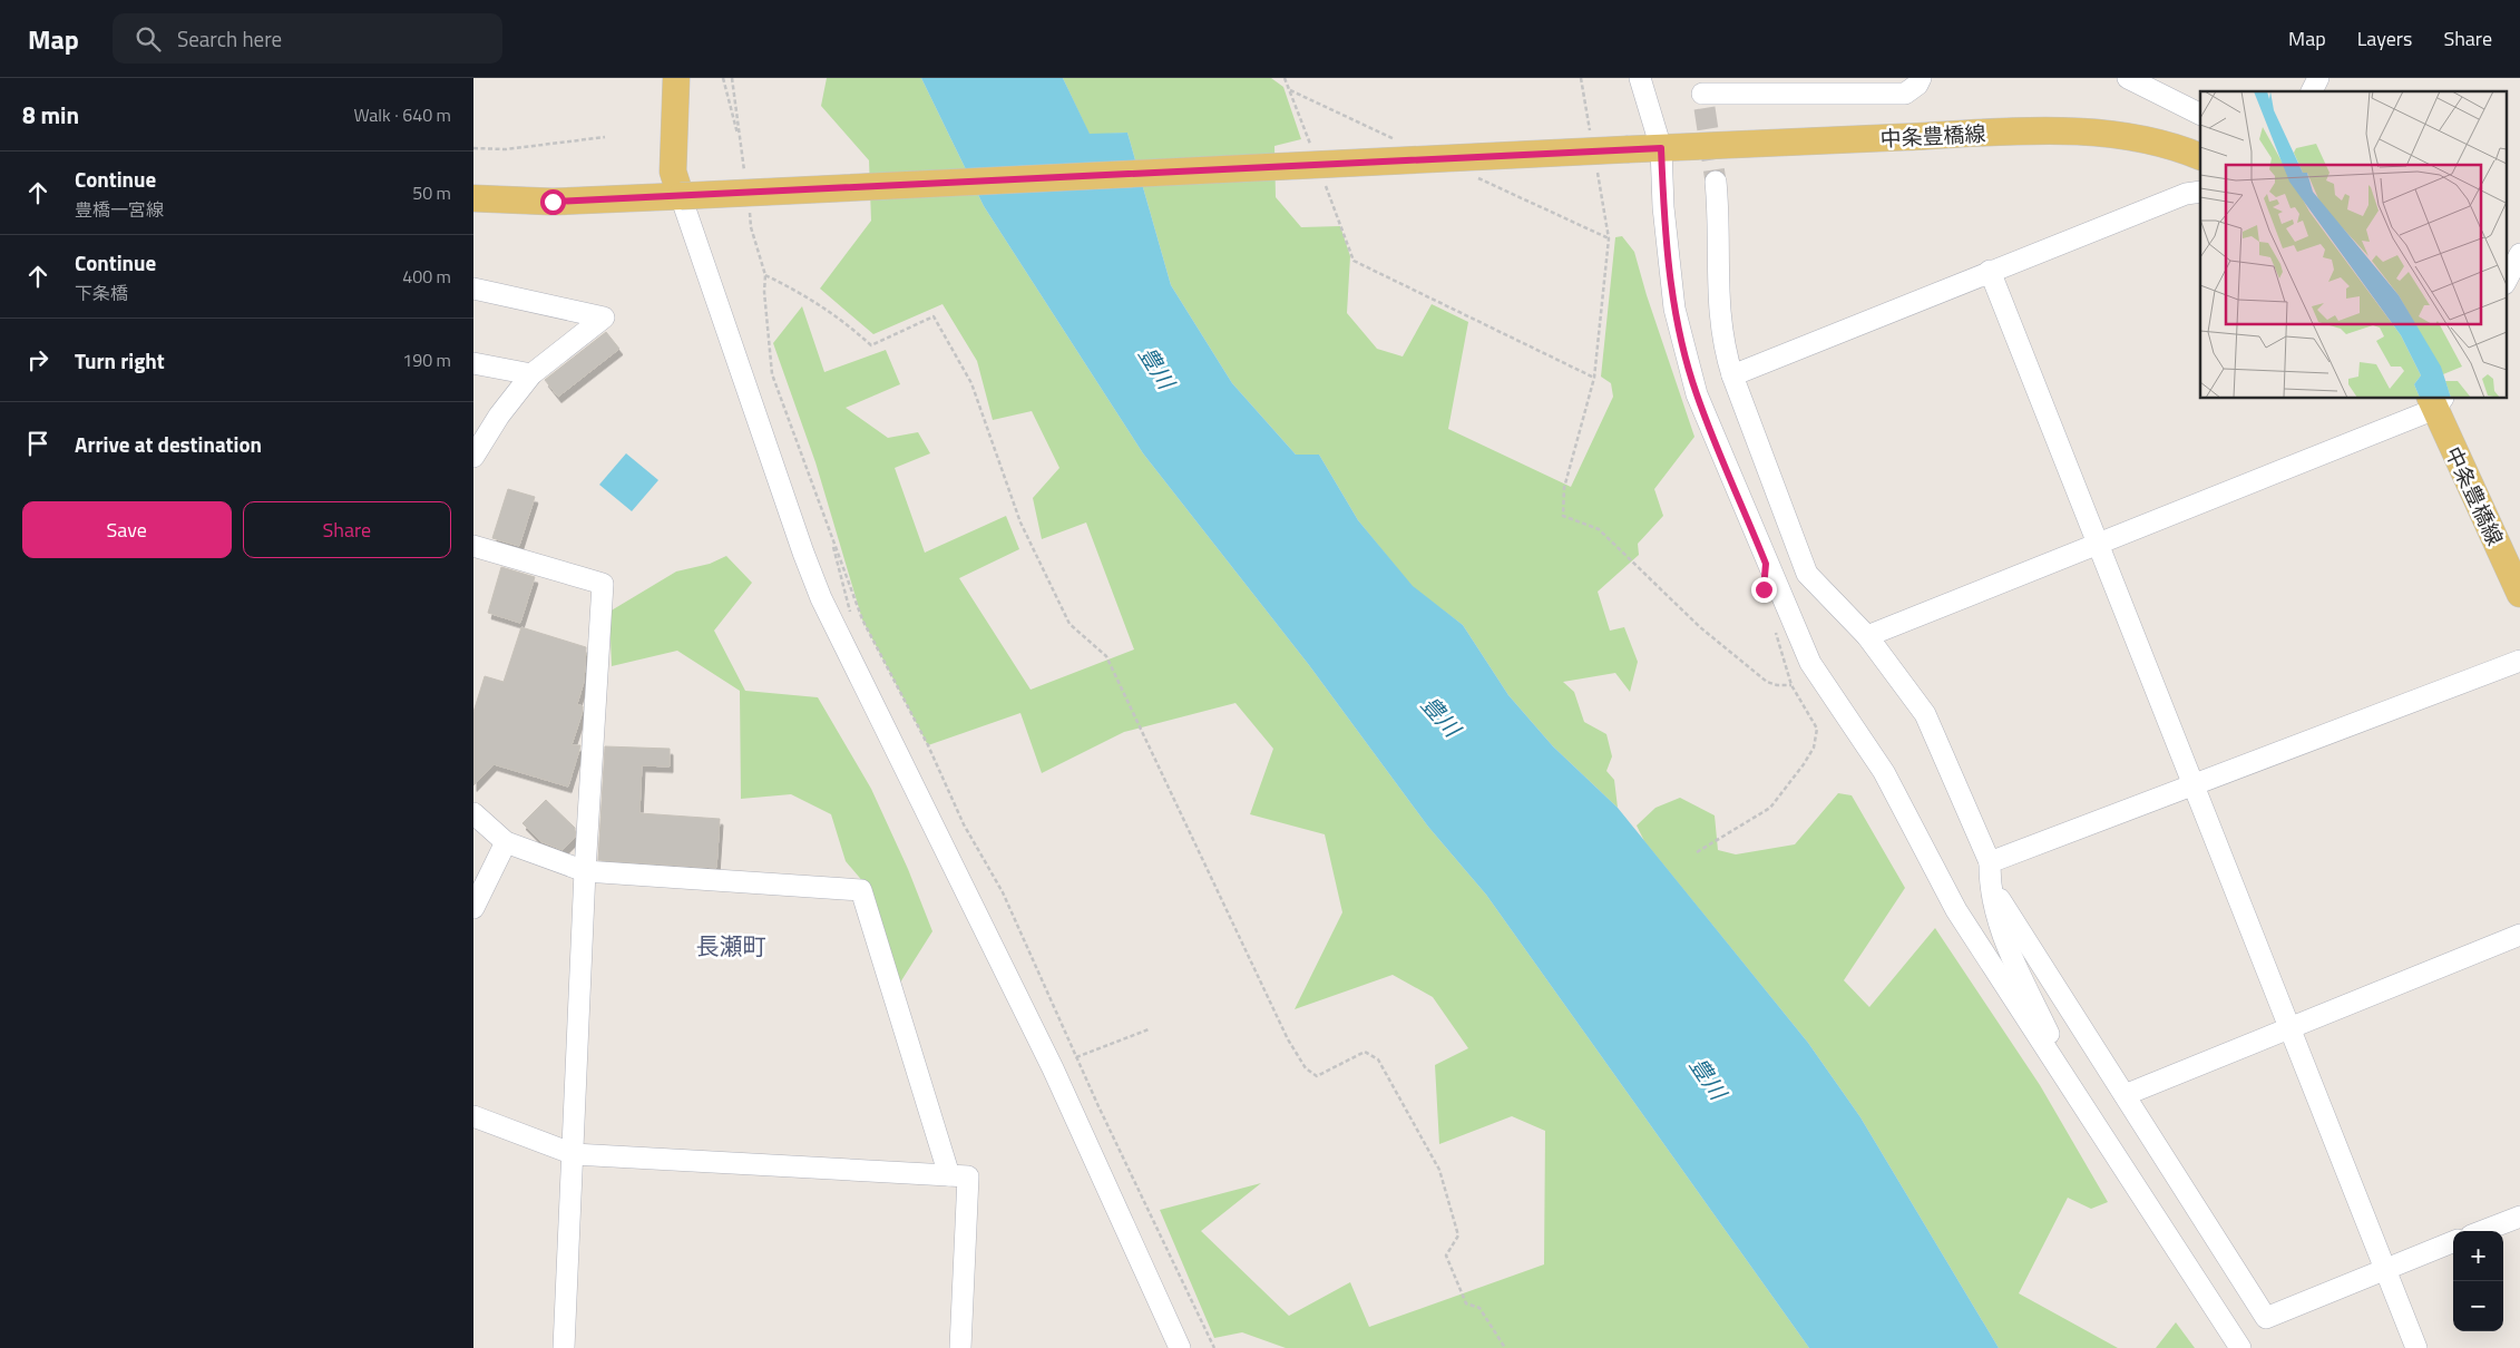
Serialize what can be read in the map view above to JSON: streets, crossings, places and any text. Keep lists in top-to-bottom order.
{
  "streets": {
    "main road": ["中条豊橋線"]
  },
  "districts": ["長瀬町"],
  "water": ["豊川"],
  "page": {
    "header": "Map",
    "search": "Search here",
    "nav": ["Map", "Layers", "Share"],
    "heading": ["8 min", "Walk · 640 m"],
    "list": [
      ["Continue", "豊橋一宮線", "50 m"],
      ["Continue", "下条橋", "400 m"],
      ["Turn right", "190 m"],
      "Arrive at destination"
    ],
    "buttons": ["Save", "Share"],
    "map_buttons": ["+", "−"]
  }
}
